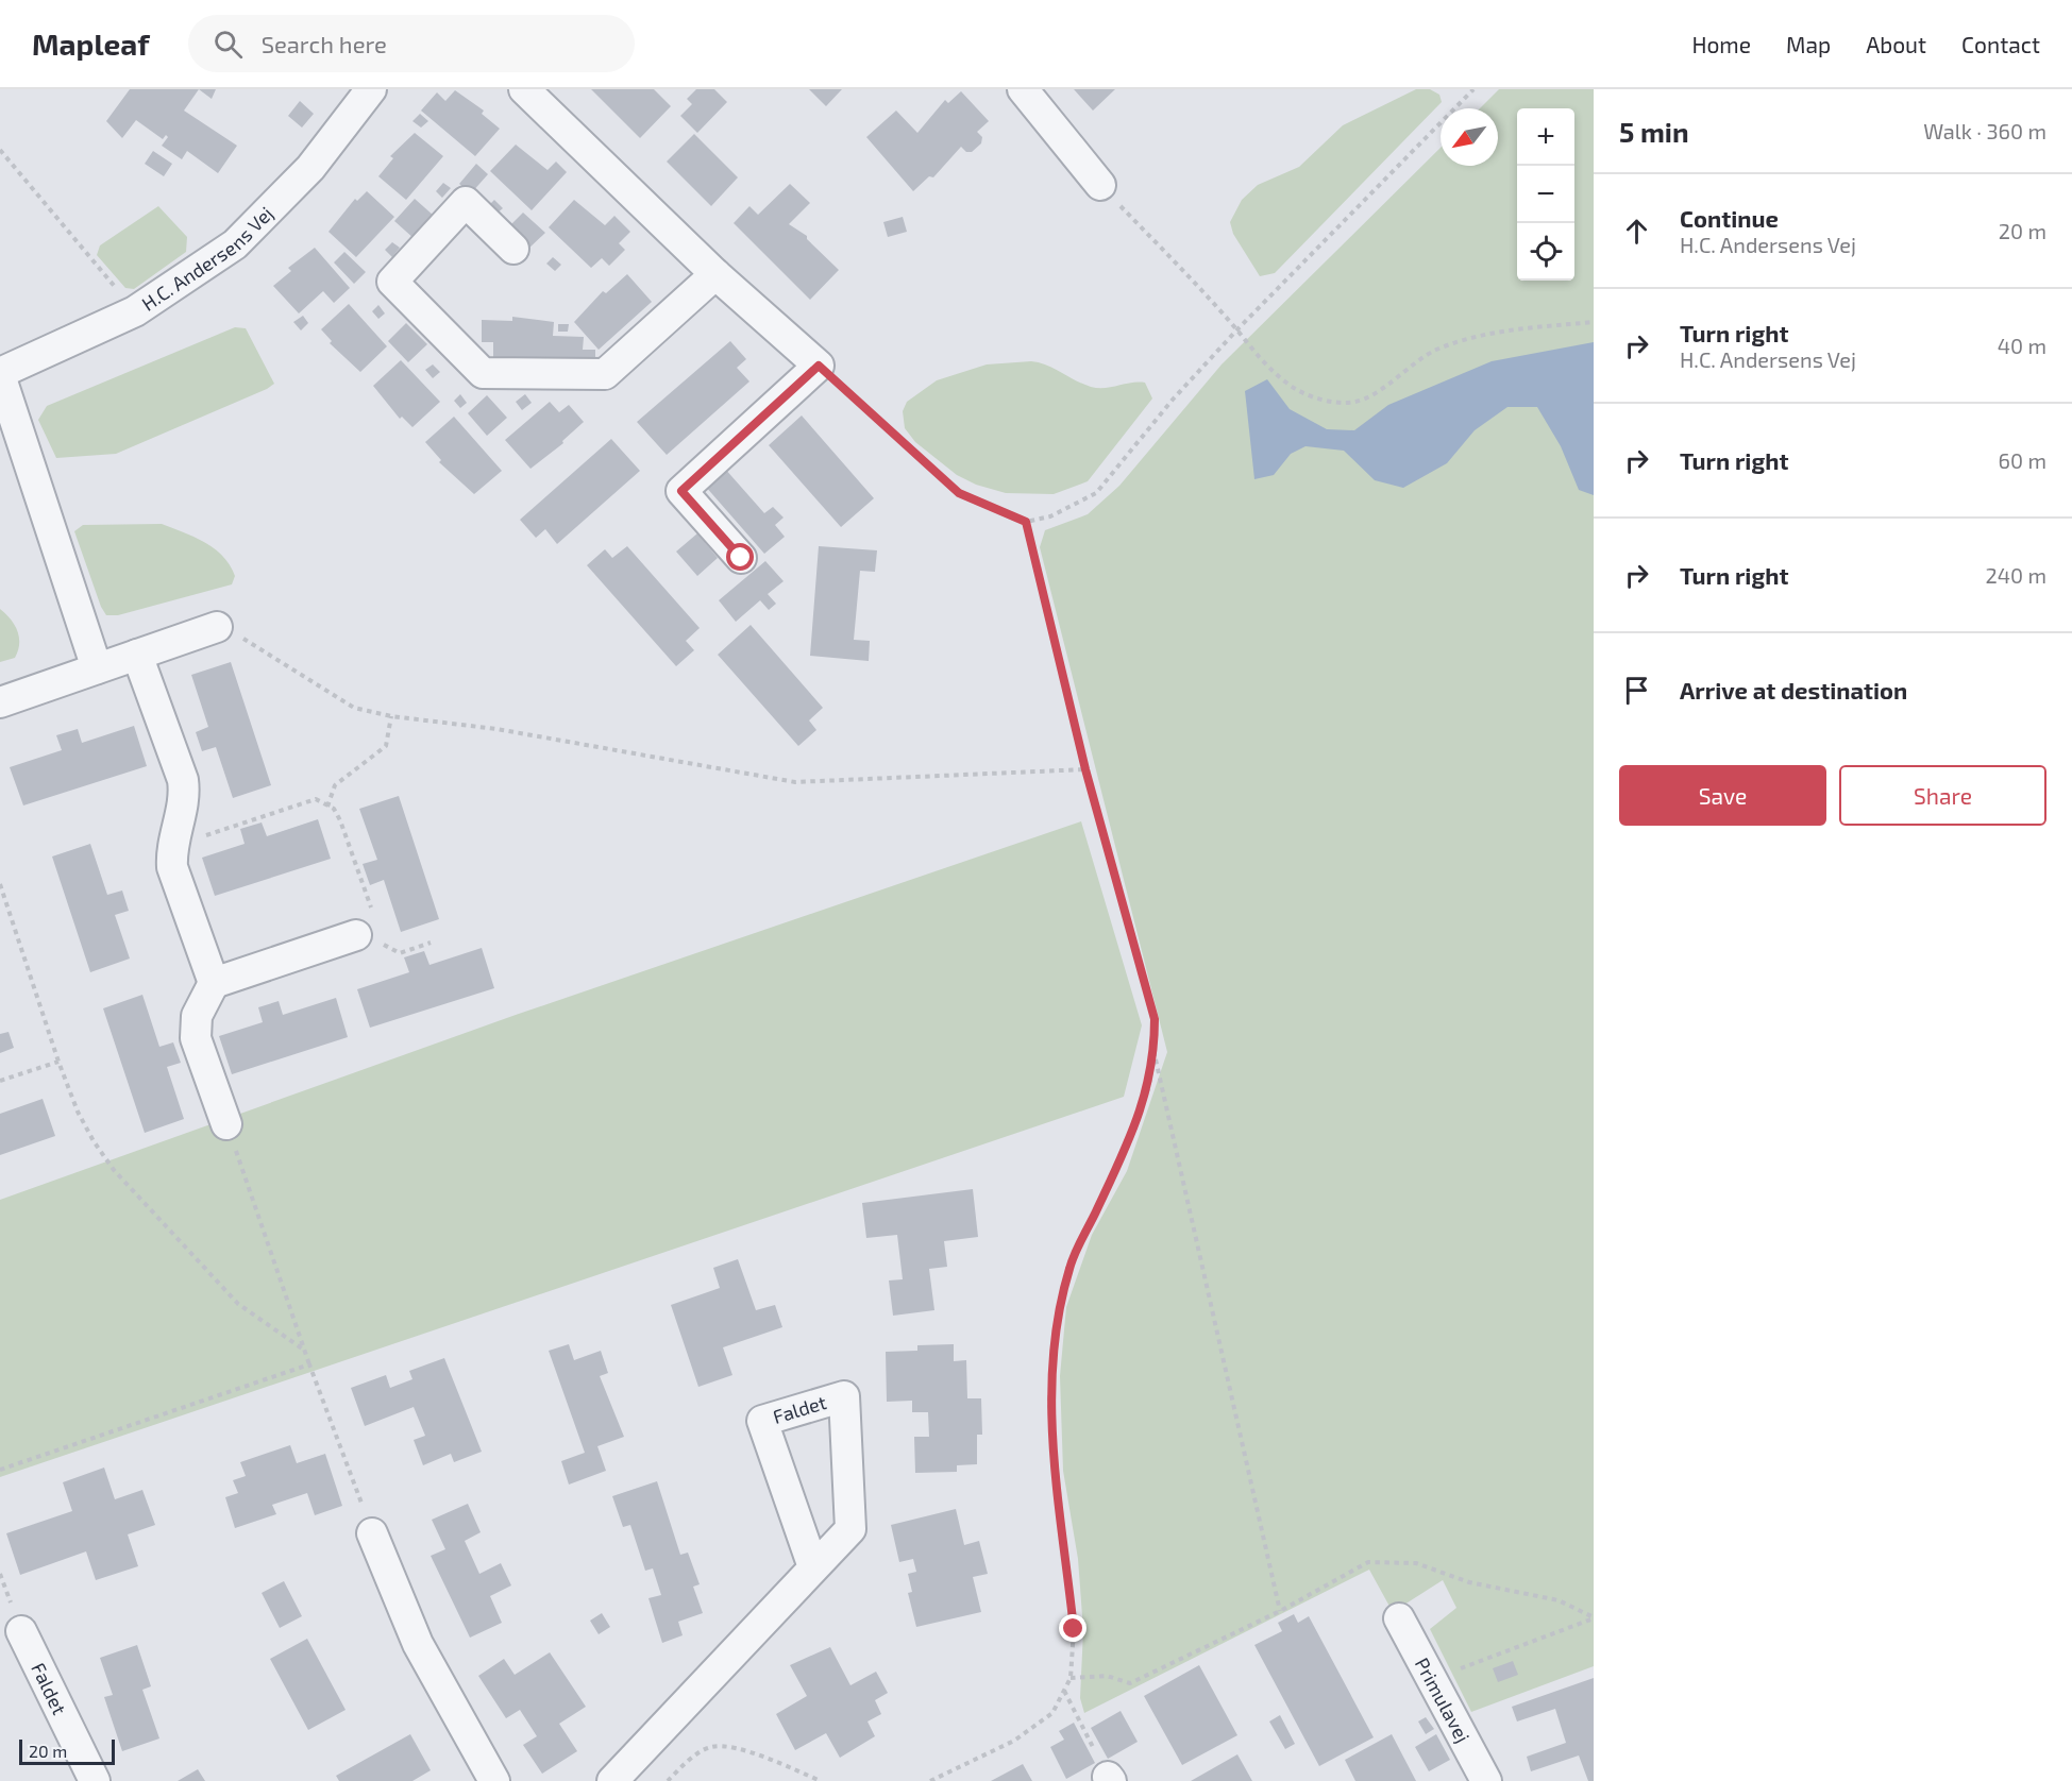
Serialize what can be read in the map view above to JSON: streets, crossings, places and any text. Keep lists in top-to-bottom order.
{
  "streets": {
    "street": ["H.C. Andersens Vej", "Faldet", "Primulavej"]
  },
  "scale_bar": "20 m",
  "north": "bottom left",
  "page": {
    "header": "Mapleaf",
    "search": "Search here",
    "nav": [
      "Home",
      "Map",
      "About",
      "Contact"
    ],
    "heading": ["5 min", "Walk · 360 m"],
    "map_buttons": ["+", "−"],
    "list": [
      ["Continue", "H.C. Andersens Vej", "20 m"],
      ["Turn right", "H.C. Andersens Vej", "40 m"],
      ["Turn right", "60 m"],
      ["Turn right", "240 m"],
      "Arrive at destination"
    ],
    "buttons": ["Save", "Share"],
    "scale": "20 m"
  }
}
